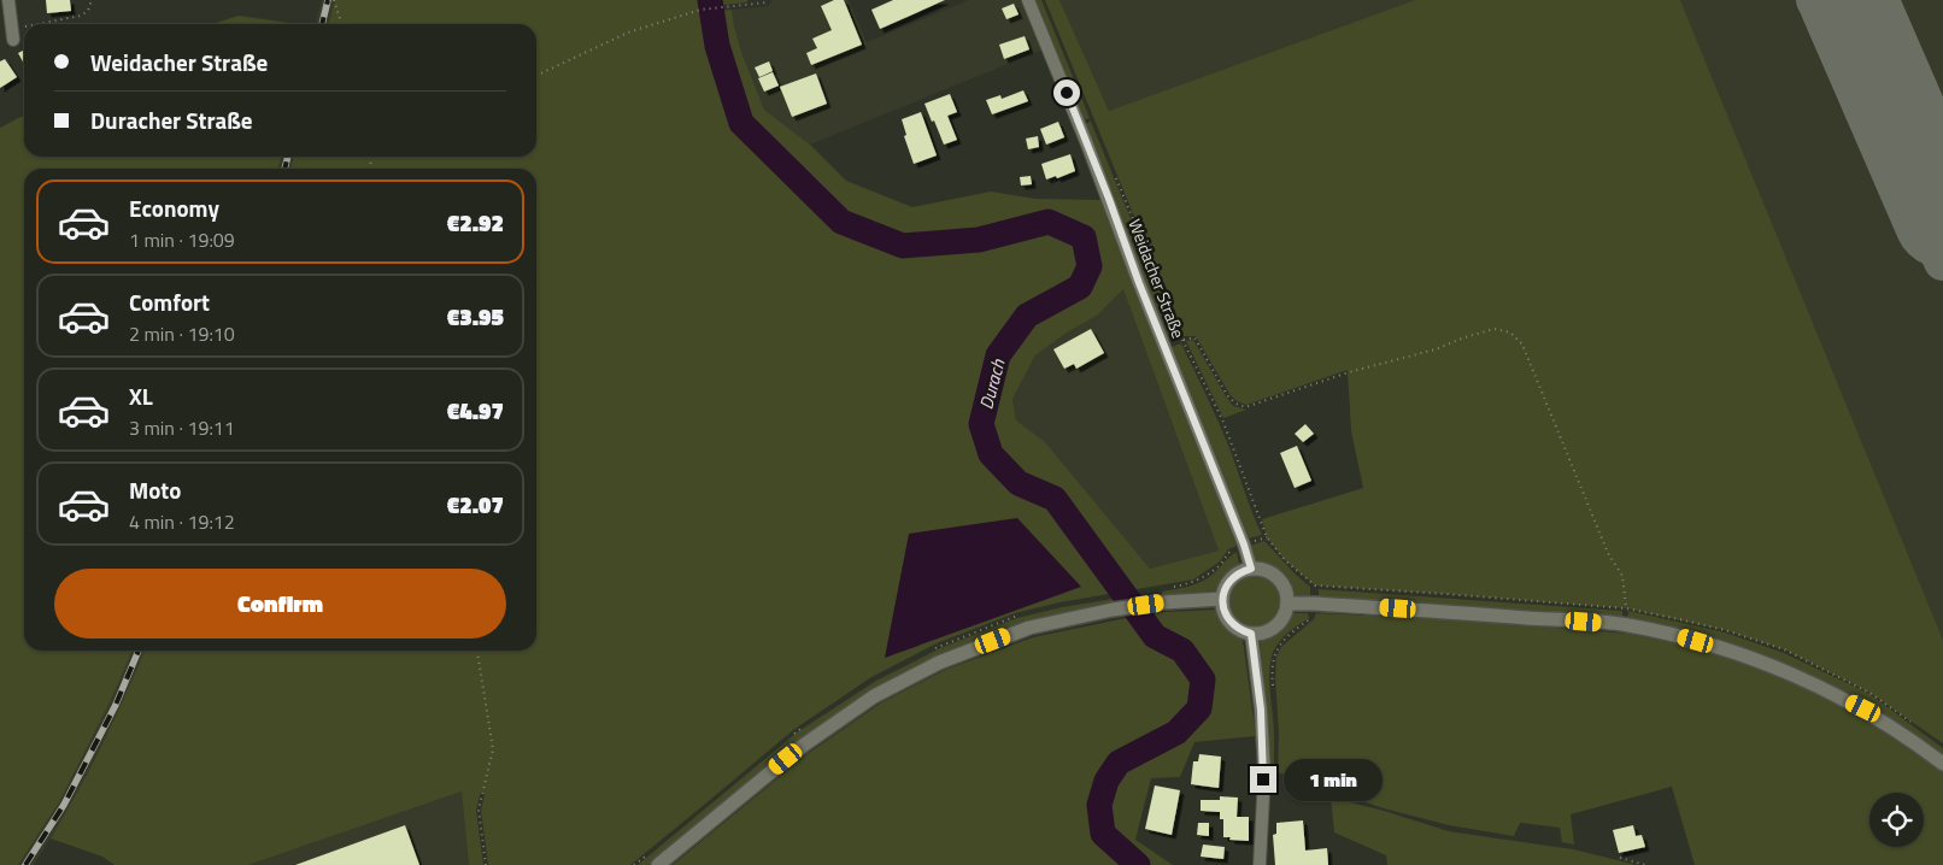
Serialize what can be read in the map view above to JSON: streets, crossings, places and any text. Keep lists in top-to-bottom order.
{
  "streets": {
    "street": ["Weidacher Straße"]
  },
  "water": ["Durach"],
  "page": {
    "banner": ["Weidacher Straße", "Duracher Straße"],
    "list": [
      {
        "name": "Economy",
        "note": "1 min · 19:09",
        "value": "€2.92"
      },
      {
        "name": "Comfort",
        "note": "2 min · 19:10",
        "value": "€3.95"
      },
      {
        "name": "XL",
        "note": "3 min · 19:11",
        "value": "€4.97"
      },
      {
        "name": "Moto",
        "note": "4 min · 19:12",
        "value": "€2.07"
      }
    ],
    "buttons": "Confirm",
    "bubble": "1 min"
  }
}
